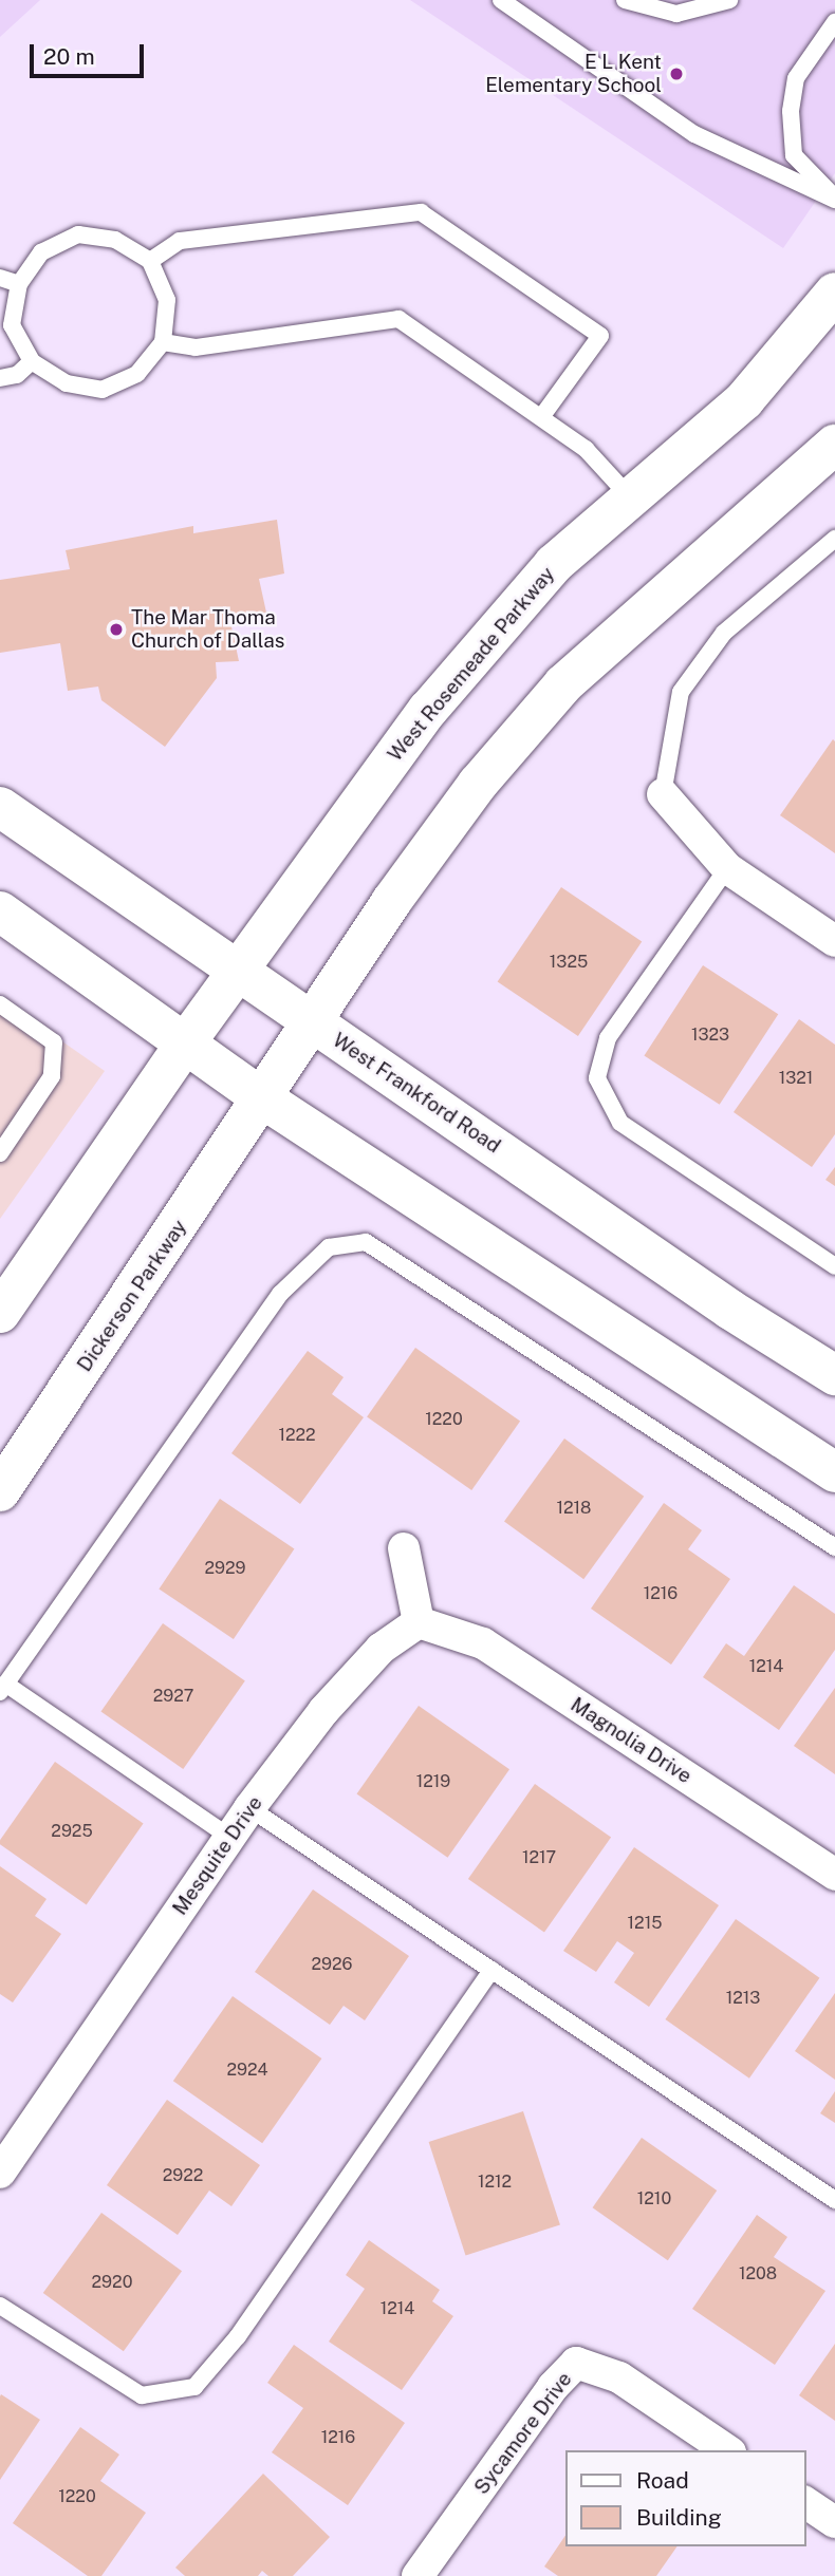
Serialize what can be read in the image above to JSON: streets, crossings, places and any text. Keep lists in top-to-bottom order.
{
  "streets": {
    "main road": ["West Rosemeade Parkway", "West Frankford Road", "Dickerson Parkway"],
    "street": ["Magnolia Drive", "Mesquite Drive", "Sycamore Drive"]
  },
  "crossings": [
    ["West Rosemeade Parkway", "West Frankford Road"],
    ["Magnolia Drive", "Mesquite Drive"]
  ],
  "places": ["E L Kent Elementary School", "The Mar Thoma Church of Dallas"],
  "house_numbers": [
    "1325",
    "1323",
    "1321",
    "1220",
    "1222",
    "1218",
    "2929",
    "1216",
    "1214",
    "2927",
    "1219",
    "2925",
    "1217",
    "1215",
    "2926",
    "1213",
    "2924",
    "2922",
    "1212",
    "1210",
    "1208",
    "2920",
    "1214",
    "1216",
    "1220"
  ],
  "legend": ["Road", "Building"],
  "scale_bar": "20 m"
}
